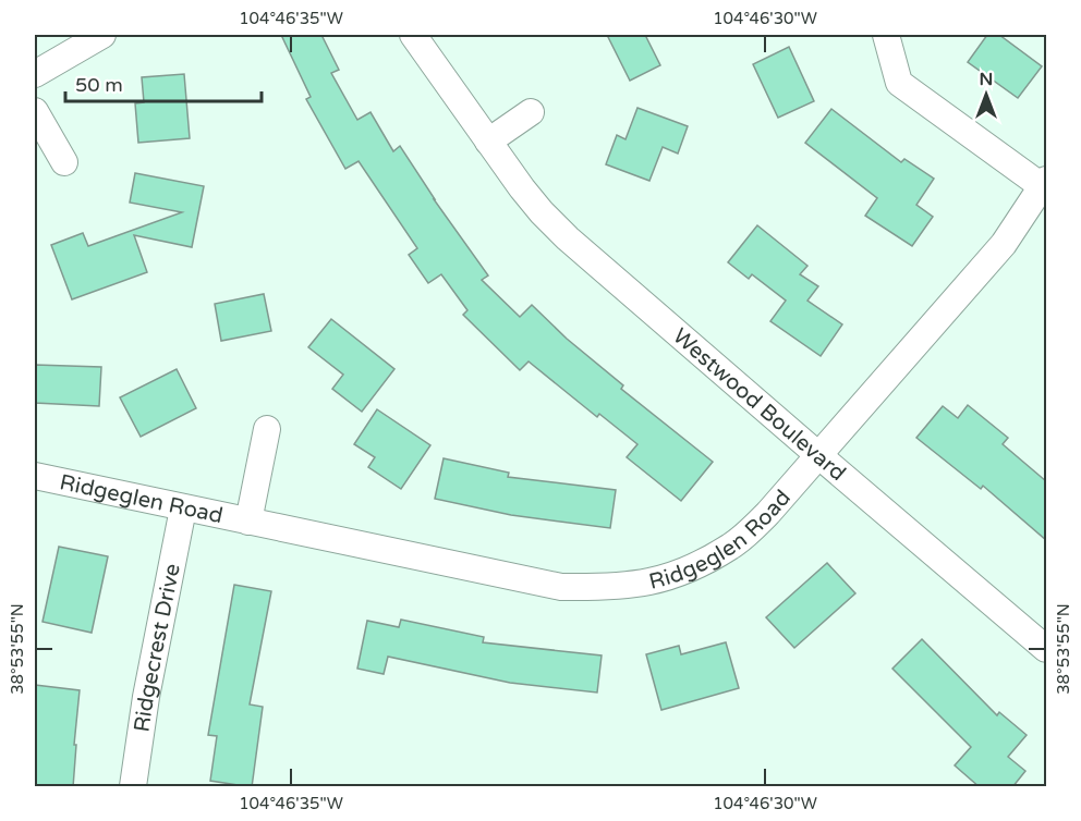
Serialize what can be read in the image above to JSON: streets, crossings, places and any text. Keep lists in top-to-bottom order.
{
  "streets": {
    "street": ["Westwood Boulevard", "Ridgeglen Road", "Ridgecrest Drive"]
  },
  "crossings": [
    ["Westwood Boulevard", "Ridgeglen Road"],
    ["Ridgeglen Road", "Ridgecrest Drive"]
  ],
  "scale_bar": "50 m",
  "north": "top",
  "coordinates": ["104°46'35\"W", "104°46'30\"W", "38°53'55\"N"]
}
